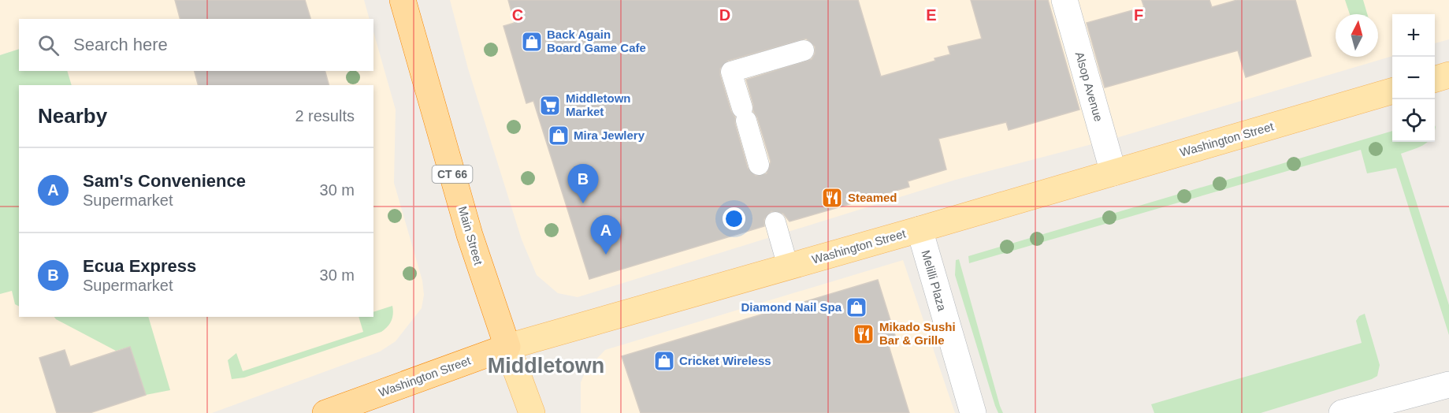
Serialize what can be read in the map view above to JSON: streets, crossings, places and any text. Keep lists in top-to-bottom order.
{
  "streets": {
    "highway": ["Washington Street", "CT 66", "Main Street"],
    "street": ["Alsop Avenue", "Melilli Plaza"]
  },
  "crossings": [
    ["Alsop Avenue", "Washington Street"],
    ["Washington Street", "Main Street"],
    ["Washington Street", "Melilli Plaza"]
  ],
  "districts": ["Middletown"],
  "places": {
    "shop": [
      "Back Again Board Game Cafe",
      "Mira Jewlery",
      "Diamond Nail Spa",
      "Cricket Wireless"
    ],
    "supermarket": ["Middletown Market"],
    "restaurant": ["Steamed", "Mikado Sushi Bar & Grille"]
  },
  "north": "top",
  "page": {
    "map_buttons": ["+", "−"],
    "search": "Search here",
    "heading": ["Nearby", "2 results"],
    "list": [
      {
        "mark": "A",
        "name": "Sam's Convenience",
        "note": "Supermarket",
        "value": "30 m"
      },
      {
        "mark": "B",
        "name": "Ecua Express",
        "note": "Supermarket",
        "value": "30 m"
      }
    ],
    "pins": ["B", "A"]
  },
  "grid": {
    "columns": [
      "C",
      "D",
      "E",
      "F"
    ]
  }
}
